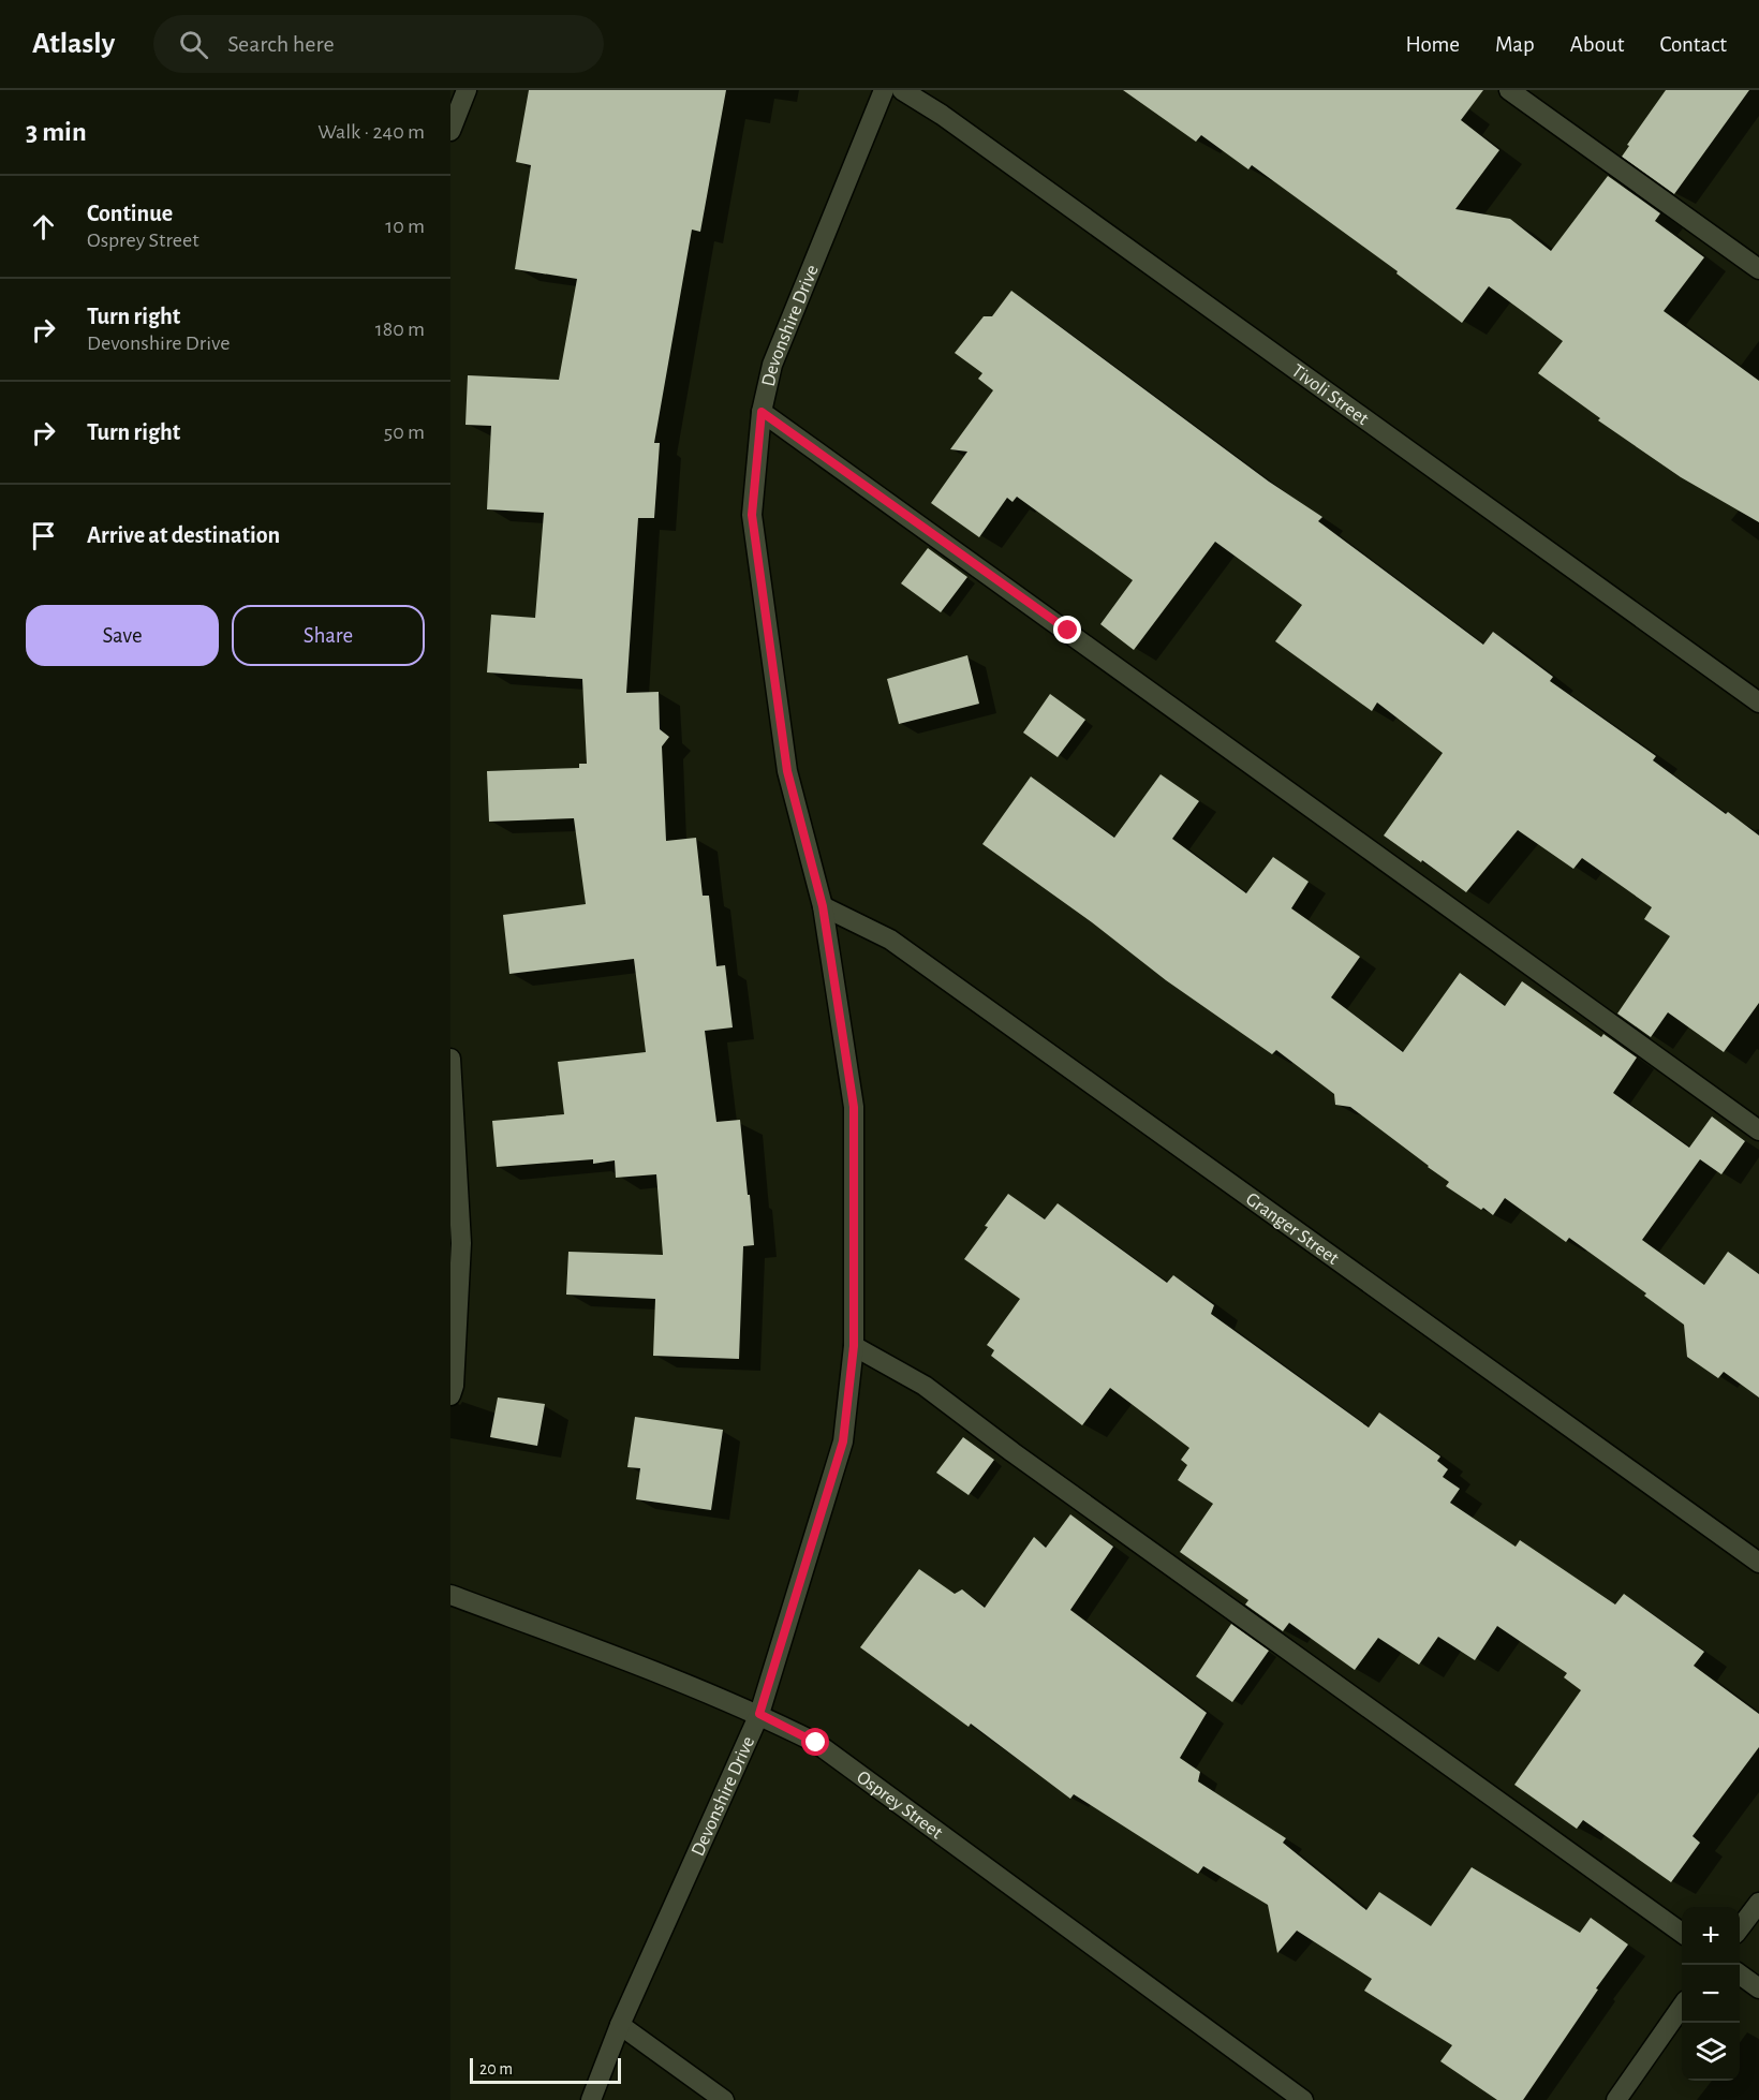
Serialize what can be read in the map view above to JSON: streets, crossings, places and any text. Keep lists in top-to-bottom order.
{
  "streets": {
    "street": [
      "Devonshire Drive",
      "Tivoli Street",
      "Granger Street",
      "Osprey Street"
    ]
  },
  "crossings": [
    ["Devonshire Drive", "Granger Street"],
    ["Devonshire Drive", "Osprey Street"]
  ],
  "scale_bar": "20 m",
  "page": {
    "header": "Atlasly",
    "search": "Search here",
    "nav": [
      "Home",
      "Map",
      "About",
      "Contact"
    ],
    "heading": ["3 min", "Walk · 240 m"],
    "list": [
      ["Continue", "Osprey Street", "10 m"],
      ["Turn right", "Devonshire Drive", "180 m"],
      ["Turn right", "50 m"],
      "Arrive at destination"
    ],
    "buttons": ["Save", "Share"],
    "map_buttons": ["+", "−"],
    "scale": "20 m"
  }
}
